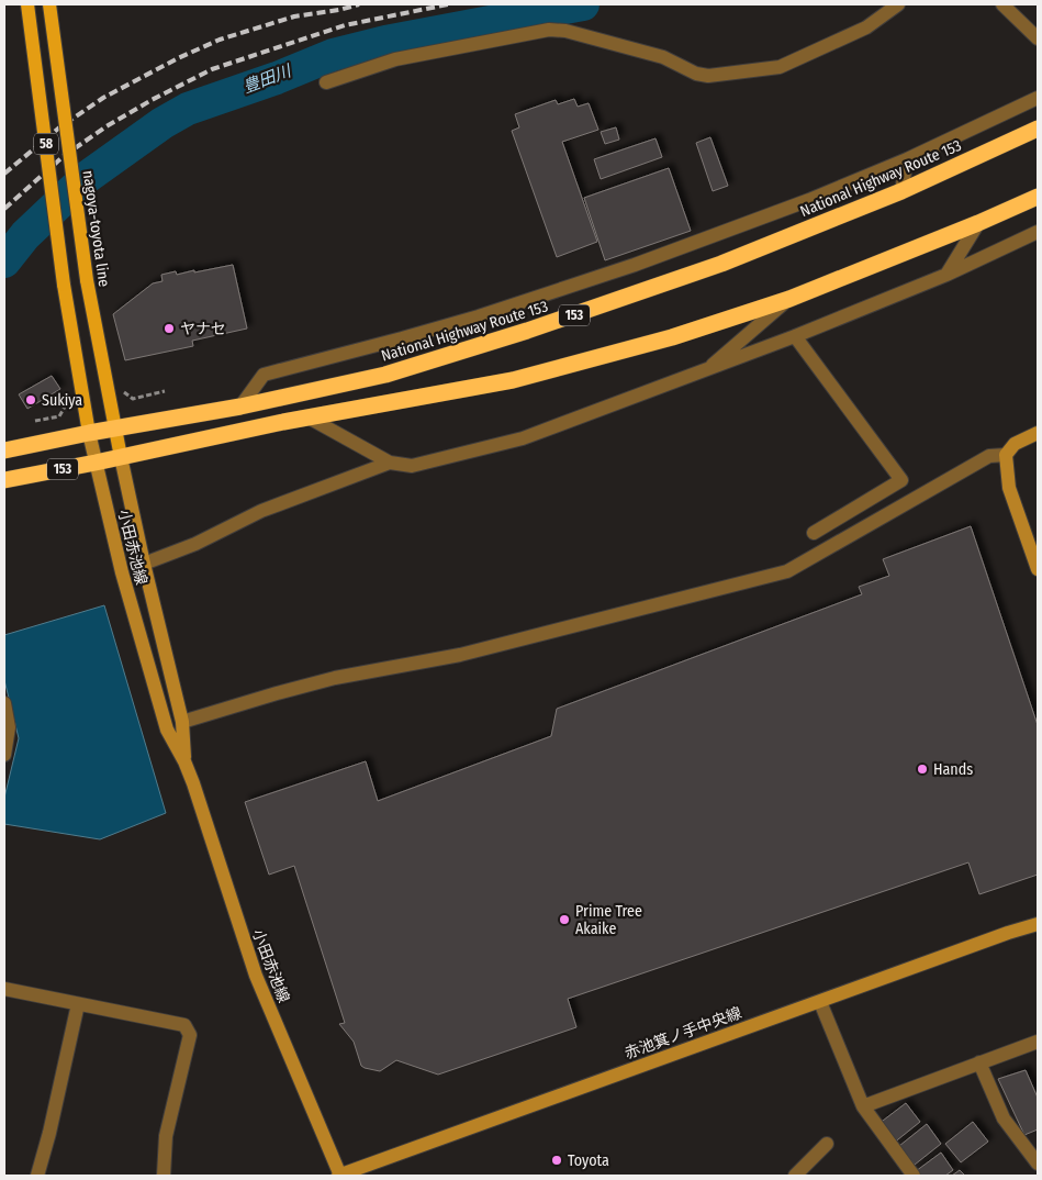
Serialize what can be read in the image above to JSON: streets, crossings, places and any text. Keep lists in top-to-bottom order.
{
  "streets": {
    "highway": ["National Highway Route 153", "153"],
    "main road": ["58", "nagoya-toyota line"],
    "street": ["小田赤池線", "赤池箕ノ手中央線"]
  },
  "crossings": [
    ["58", "National Highway Route 153"],
    ["58", "小田赤池線"],
    ["National Highway Route 153", "nagoya-toyota line"],
    ["National Highway Route 153", "小田赤池線"],
    ["nagoya-toyota line", "153"],
    ["nagoya-toyota line", "小田赤池線"],
    ["153", "小田赤池線"],
    ["小田赤池線", "赤池箕ノ手中央線"]
  ],
  "water": ["豊田川"],
  "places": [
    "ヤナセ",
    "Sukiya",
    "Hands",
    "Prime Tree Akaike",
    "Toyota"
  ]
}
